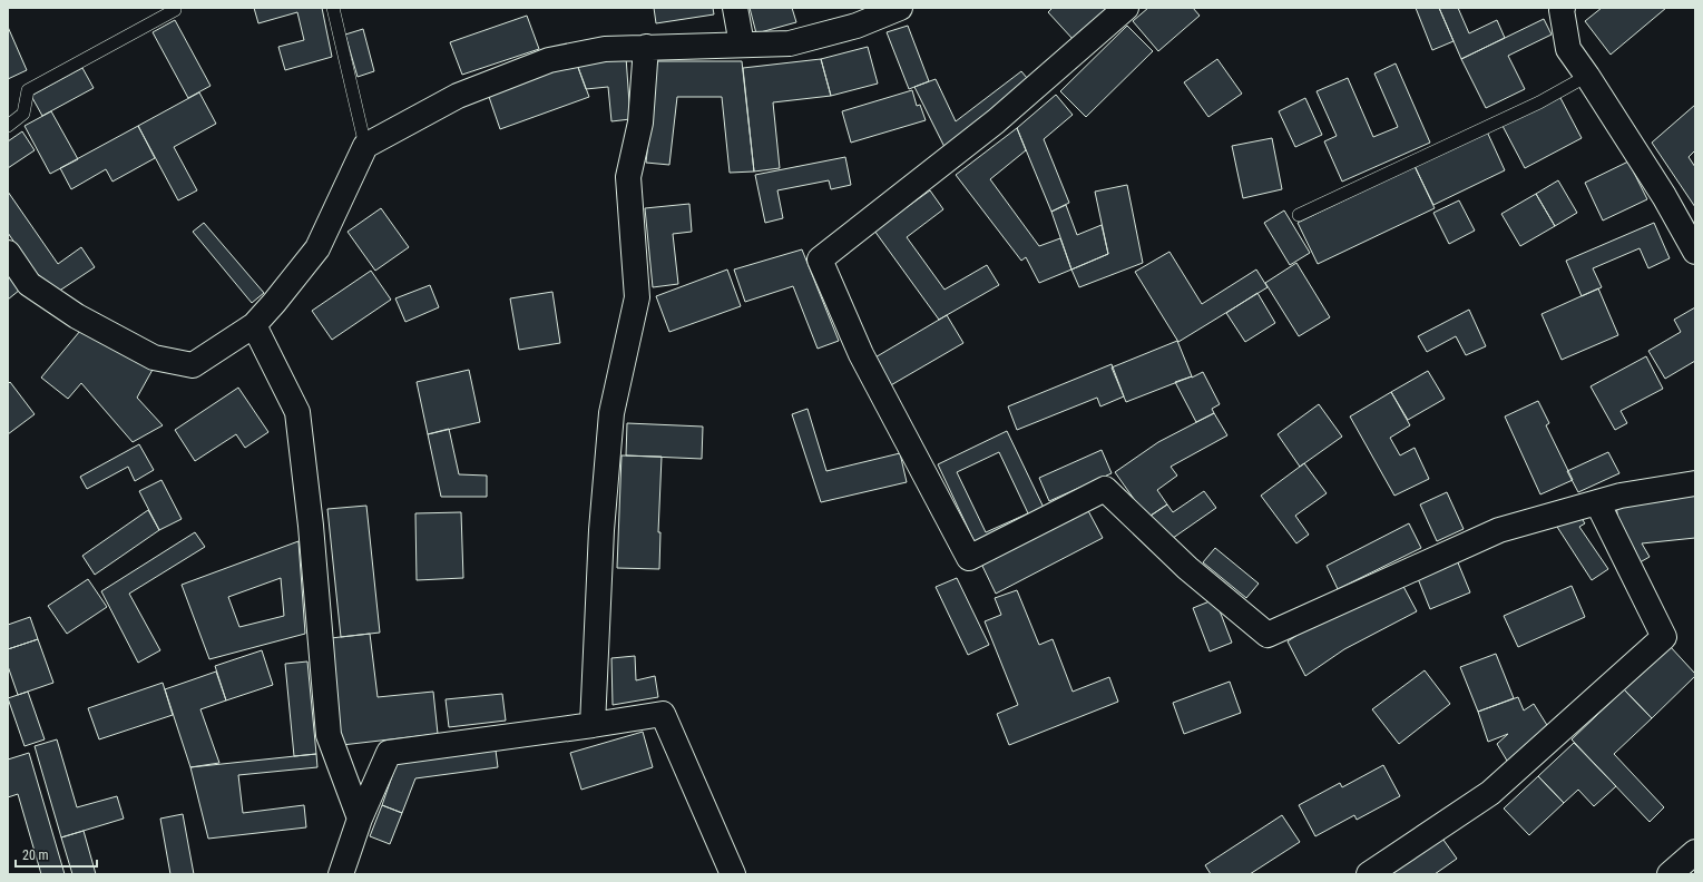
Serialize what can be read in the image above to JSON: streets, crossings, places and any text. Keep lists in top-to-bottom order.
{
  "scale_bar": "20 m"
}
